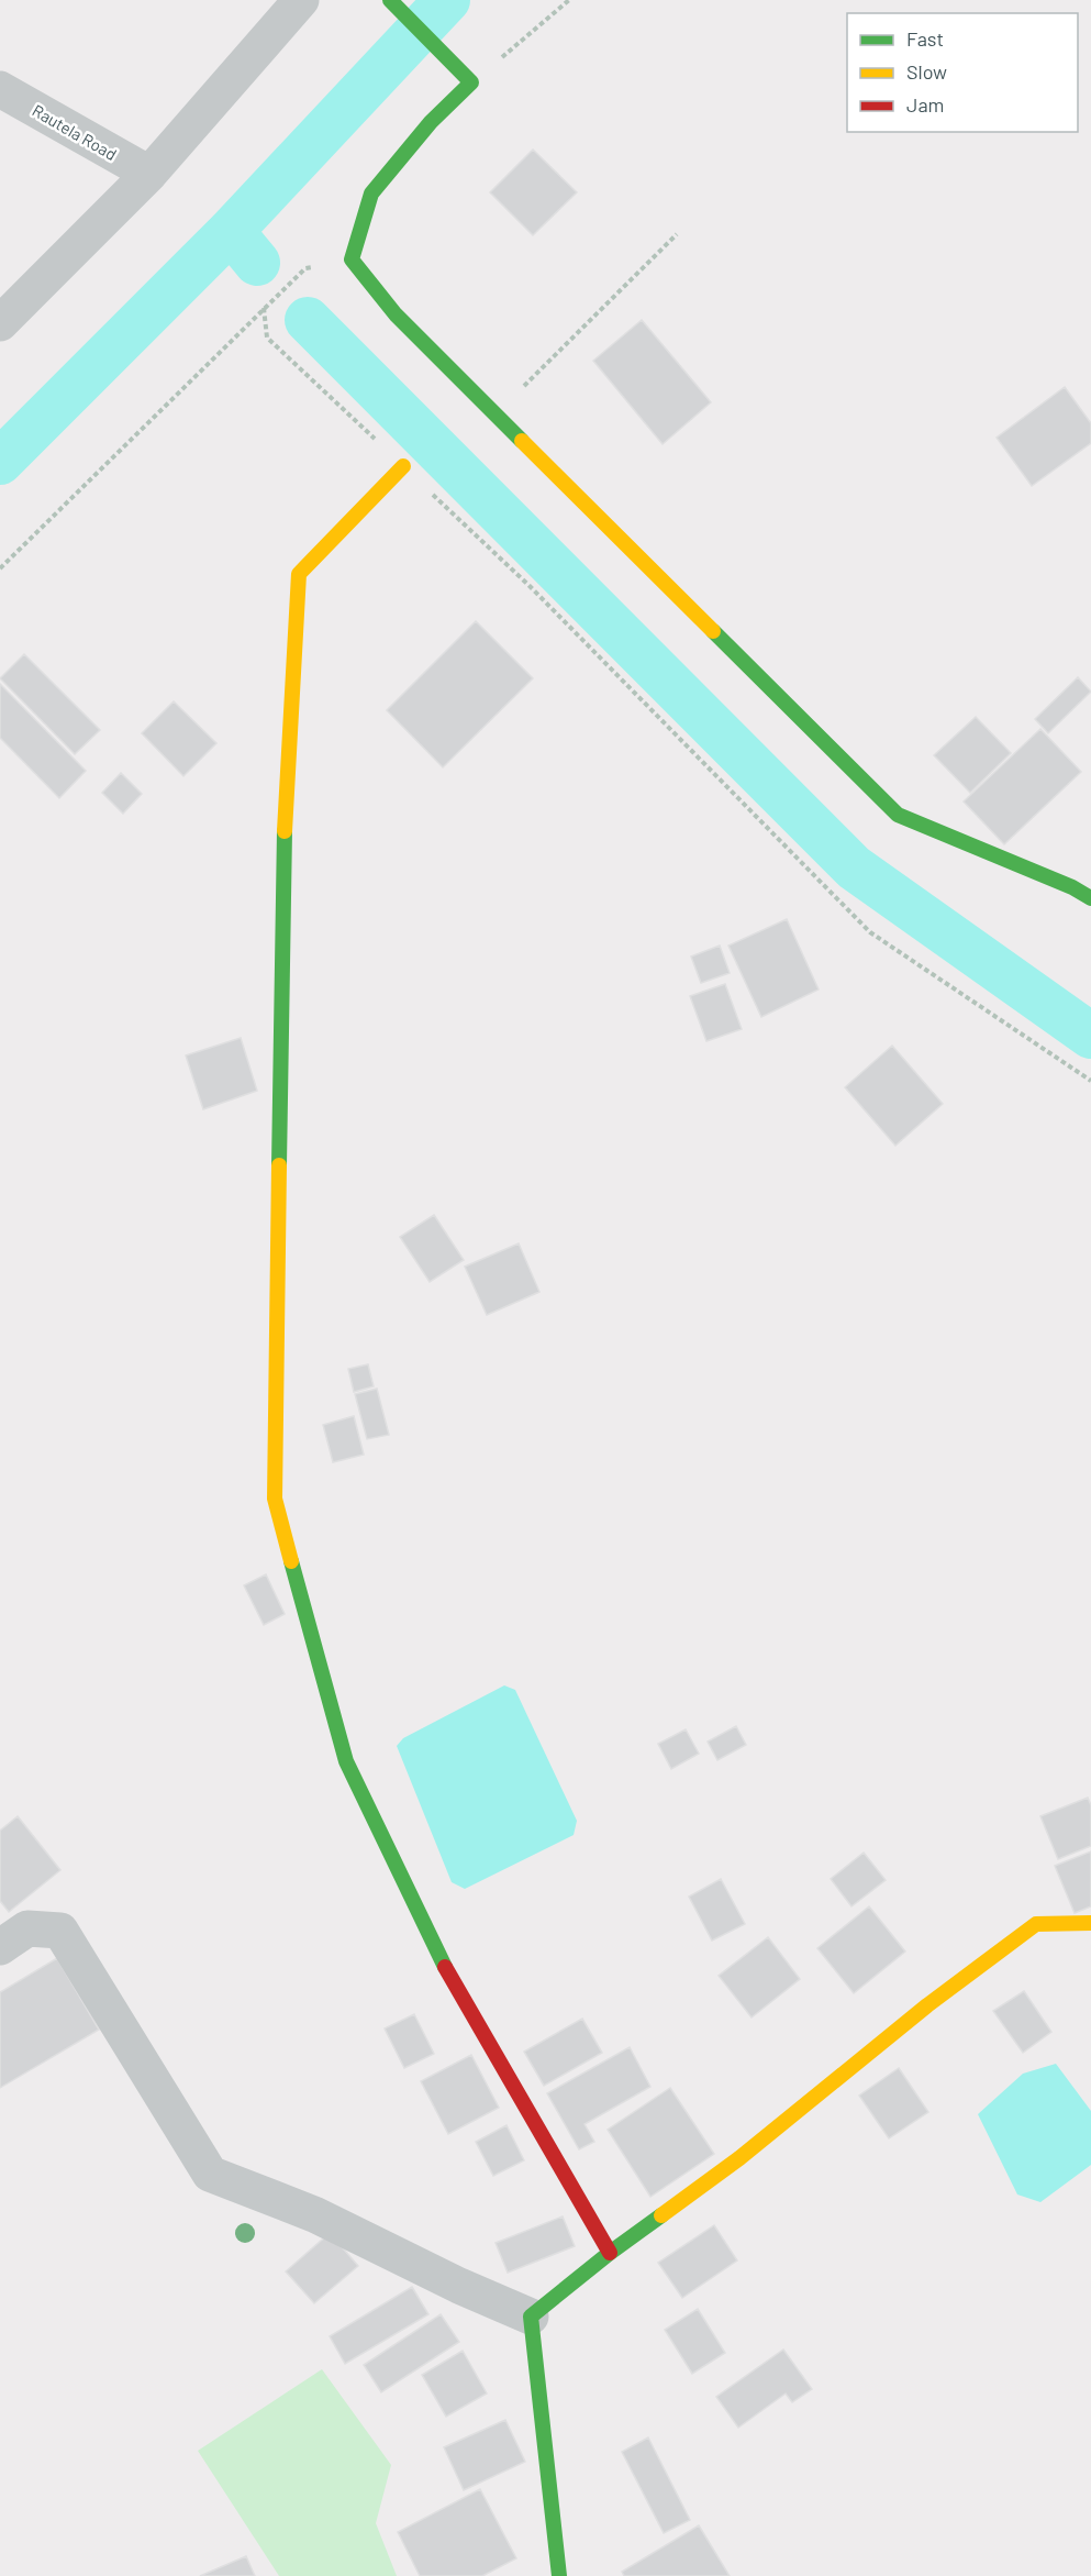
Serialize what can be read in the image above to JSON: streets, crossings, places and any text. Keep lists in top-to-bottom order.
{
  "streets": {
    "street": ["Rautela Road"]
  },
  "legend": ["Fast", "Slow", "Jam"]
}
